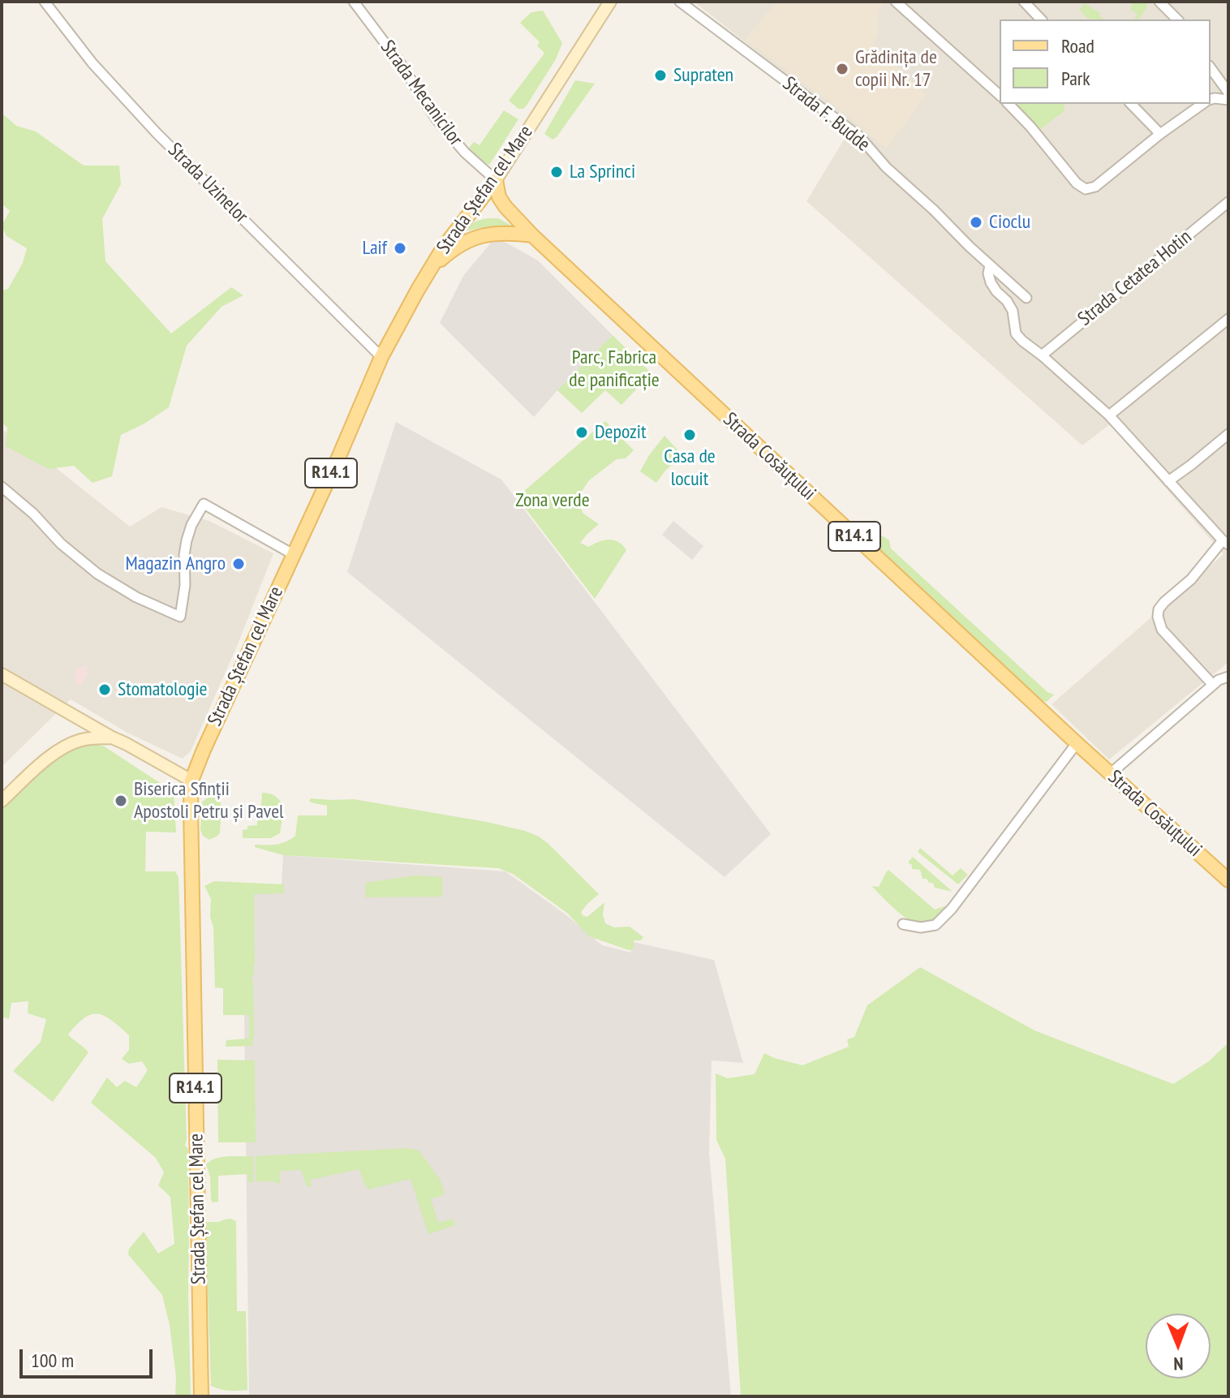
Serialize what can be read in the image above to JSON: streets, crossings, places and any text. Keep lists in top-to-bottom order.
{
  "streets": {
    "main road": ["Strada Ștefan cel Mare", "Strada Cosăuțului", "R14.1"],
    "street": [
      "Strada Mecanicilor",
      "Strada F. Budde",
      "Strada Uzinelor",
      "Strada Cetatea Hotin"
    ]
  },
  "crossings": [
    ["Strada Mecanicilor", "Strada Ștefan cel Mare"],
    ["Strada Mecanicilor", "Strada Cosăuțului"],
    ["Strada F. Budde", "Strada Cetatea Hotin"],
    ["Strada Uzinelor", "Strada Ștefan cel Mare"],
    ["Strada Ștefan cel Mare", "Strada Cosăuțului"],
    ["Strada Ștefan cel Mare", "R14.1"],
    ["Strada Cosăuțului", "R14.1"]
  ],
  "parks": ["Parc, Fabrica de panificație", "Zona verde"],
  "places": [
    "Grădinița de copii Nr. 17",
    "Supraten",
    "La Sprinci",
    "Cioclu",
    "Laif",
    "Depozit",
    "Casa de locuit",
    "Magazin Angro",
    "Stomatologie",
    "Biserica Sfinții Apostoli Petru și Pavel"
  ],
  "legend": ["Road", "Park"],
  "scale_bar": "100 m",
  "north": "bottom"
}
